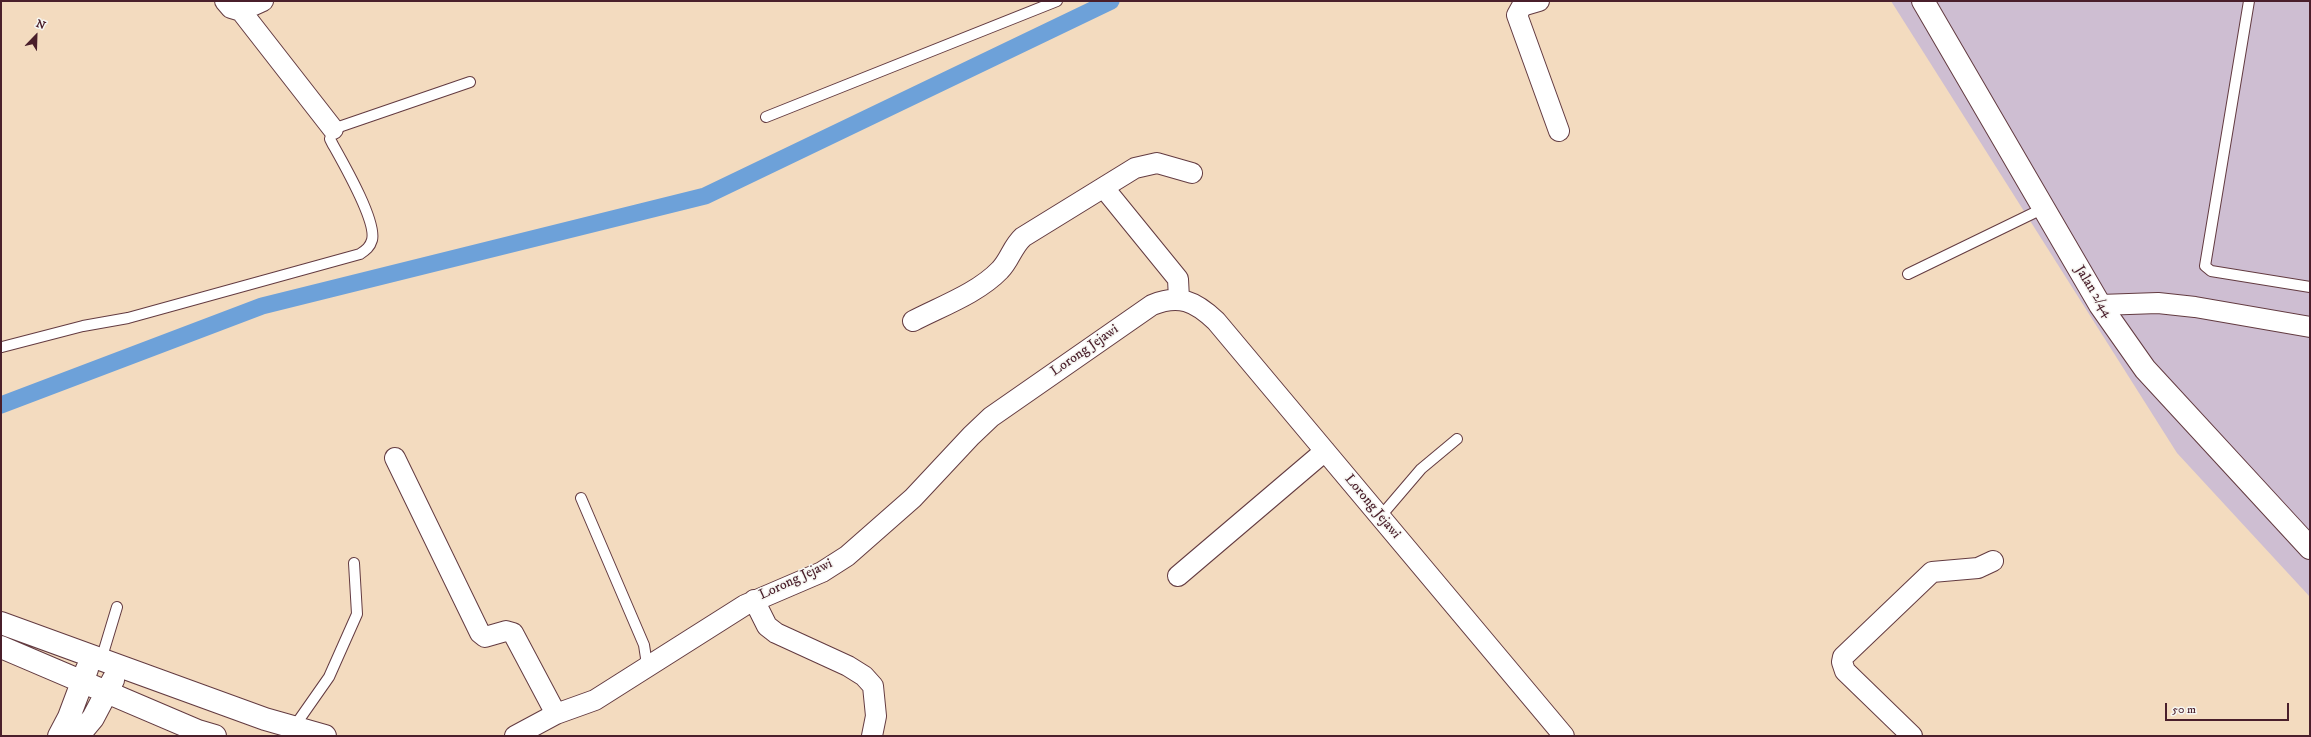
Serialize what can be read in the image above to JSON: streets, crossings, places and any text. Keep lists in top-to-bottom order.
{
  "streets": {
    "main road": ["Jalan 2/44"],
    "street": ["Lorong Jejawi"]
  },
  "scale_bar": "50 m",
  "north": "top right"
}
